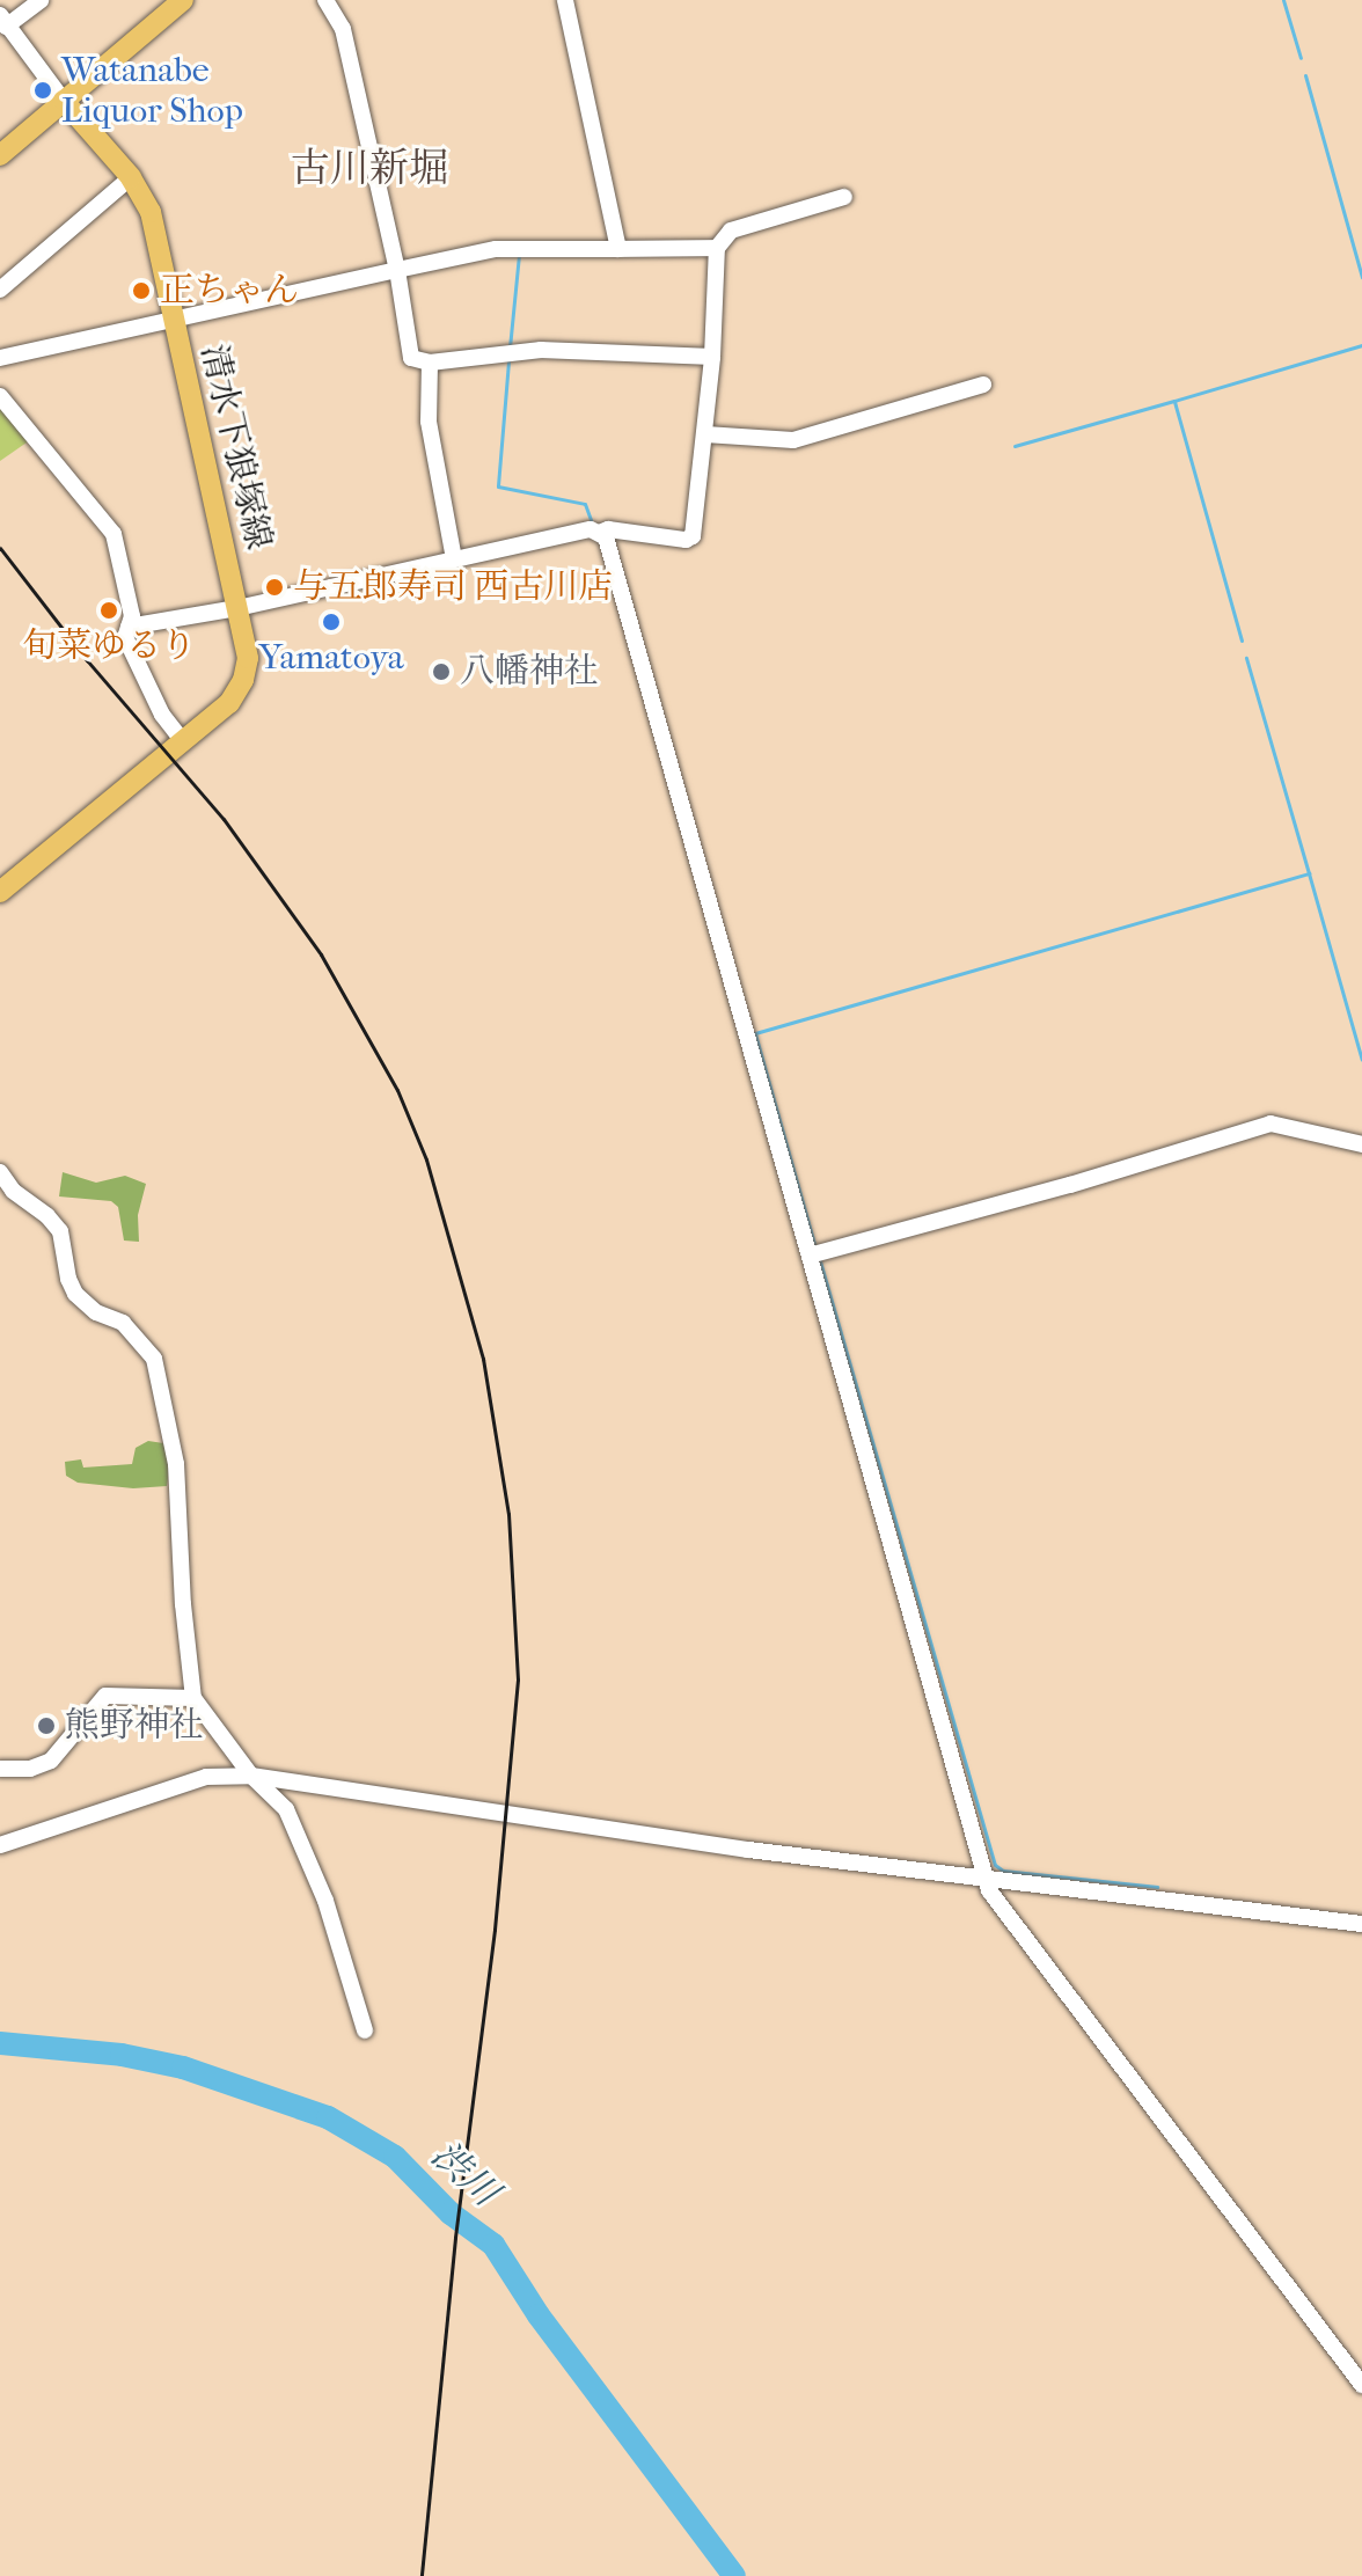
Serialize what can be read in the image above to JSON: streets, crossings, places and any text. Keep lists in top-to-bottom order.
{
  "streets": {
    "main road": ["清水下狼塚線"]
  },
  "districts": ["古川新堀"],
  "water": ["渋川"],
  "places": [
    "Watanabe Liquor Shop",
    "正ちゃん",
    "与五郎寿司 西古川店",
    "旬菜ゆるり",
    "Yamatoya",
    "八幡神社",
    "熊野神社"
  ]
}
